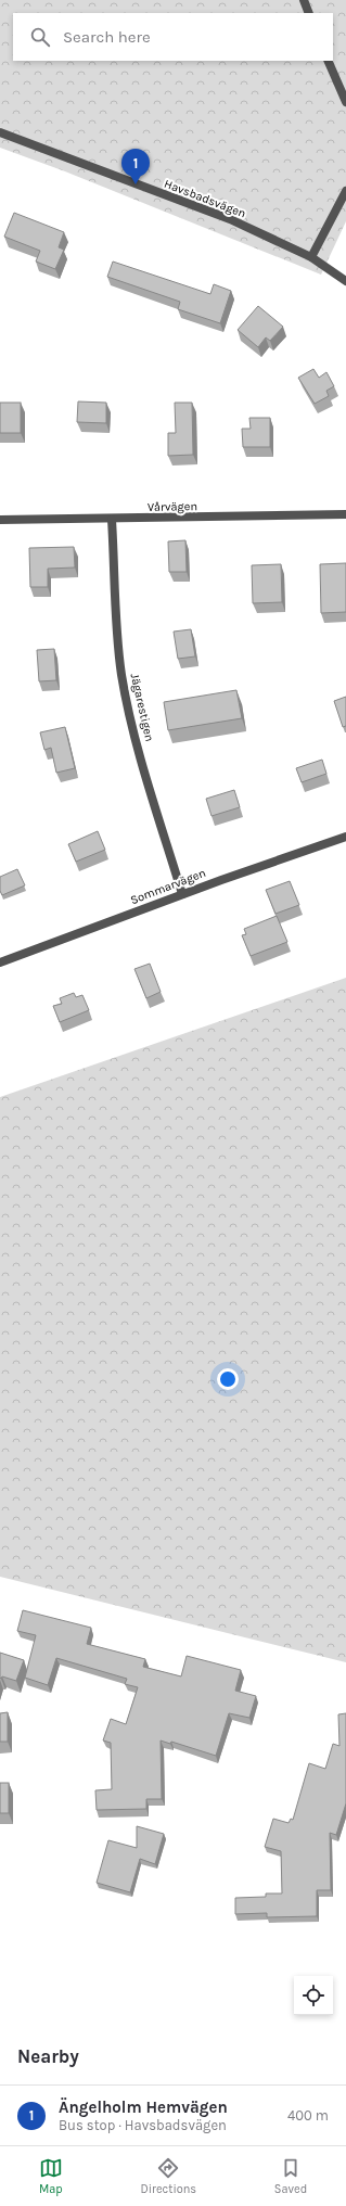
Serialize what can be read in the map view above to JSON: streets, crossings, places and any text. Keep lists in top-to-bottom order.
{
  "streets": {
    "street": [
      "Havsbadsvägen",
      "Vårvägen",
      "Jägarestigen",
      "Sommarvägen"
    ]
  },
  "crossings": [
    ["Vårvägen", "Jägarestigen"],
    ["Jägarestigen", "Sommarvägen"]
  ],
  "page": {
    "search": "Search here",
    "pins": "1",
    "heading": "Nearby",
    "list": [
      {
        "mark": "1",
        "name": "Ängelholm Hemvägen",
        "note": "Bus stop · Havsbadsvägen",
        "value": "400 m"
      }
    ],
    "nav": ["Map", "Directions", "Saved"]
  }
}
